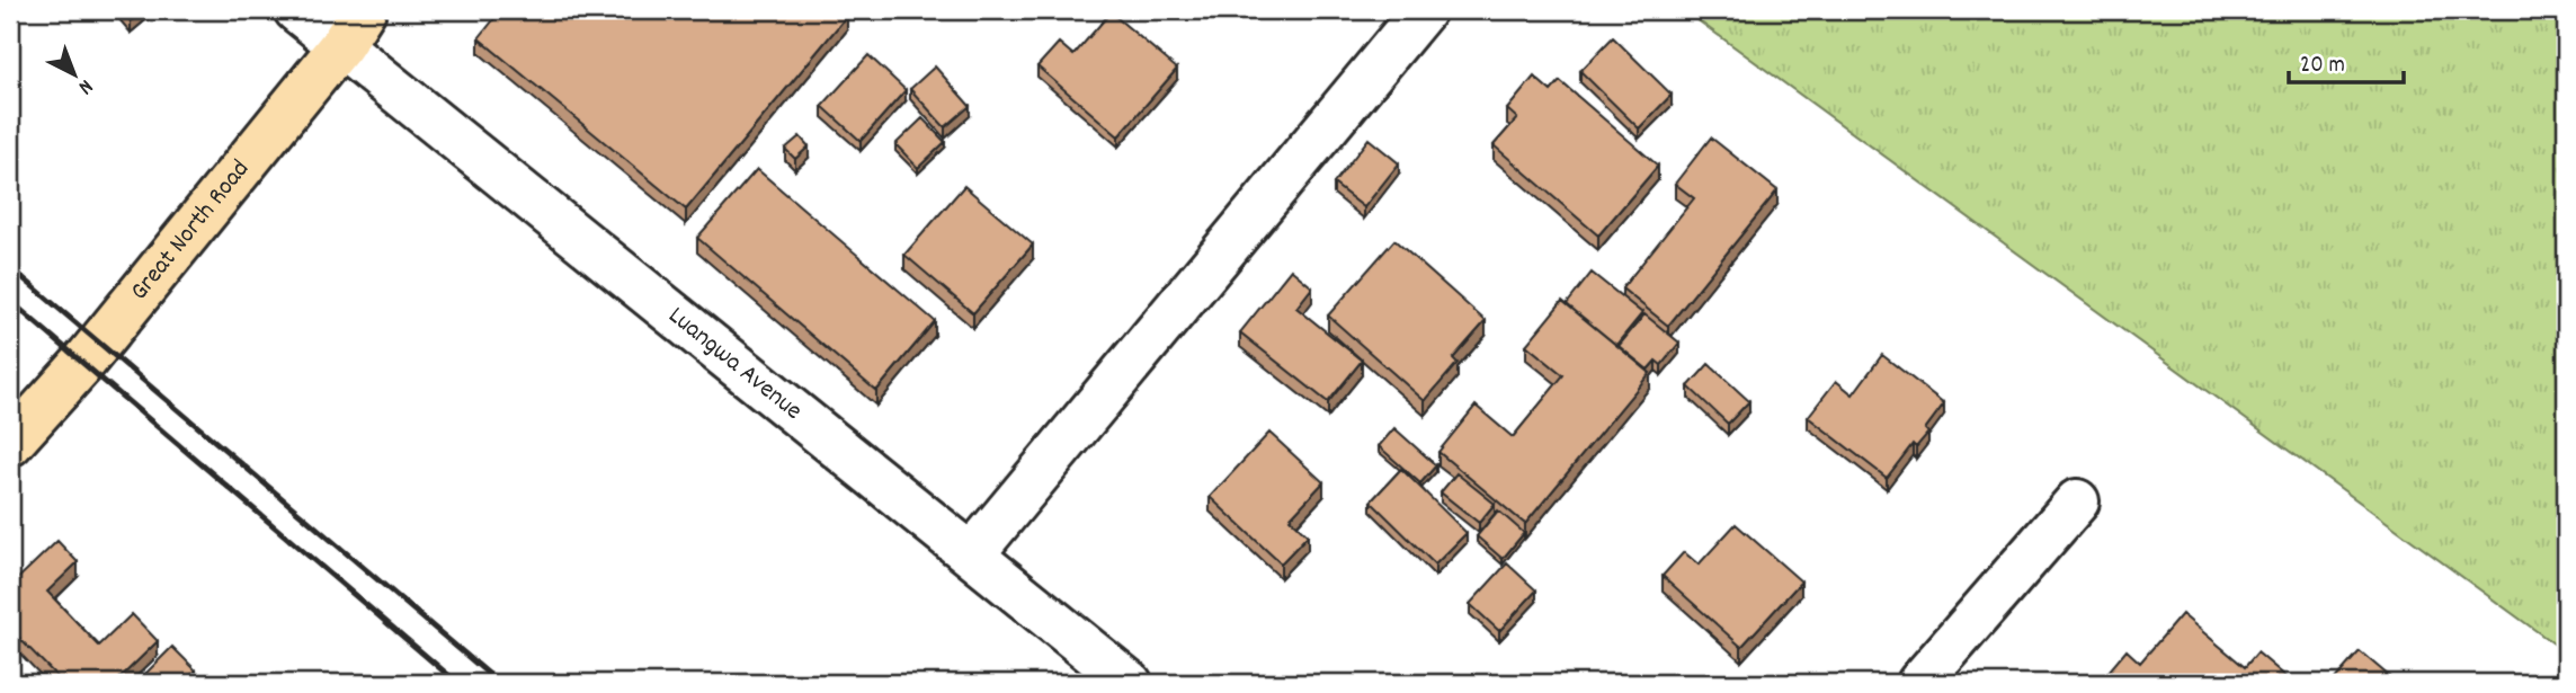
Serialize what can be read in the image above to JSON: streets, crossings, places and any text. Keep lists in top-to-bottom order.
{
  "streets": {
    "highway": ["Great North Road"],
    "street": ["Luangwa Avenue"]
  },
  "crossings": [
    ["Great North Road", "Luangwa Avenue"]
  ],
  "scale_bar": "20 m",
  "north": "bottom right"
}
